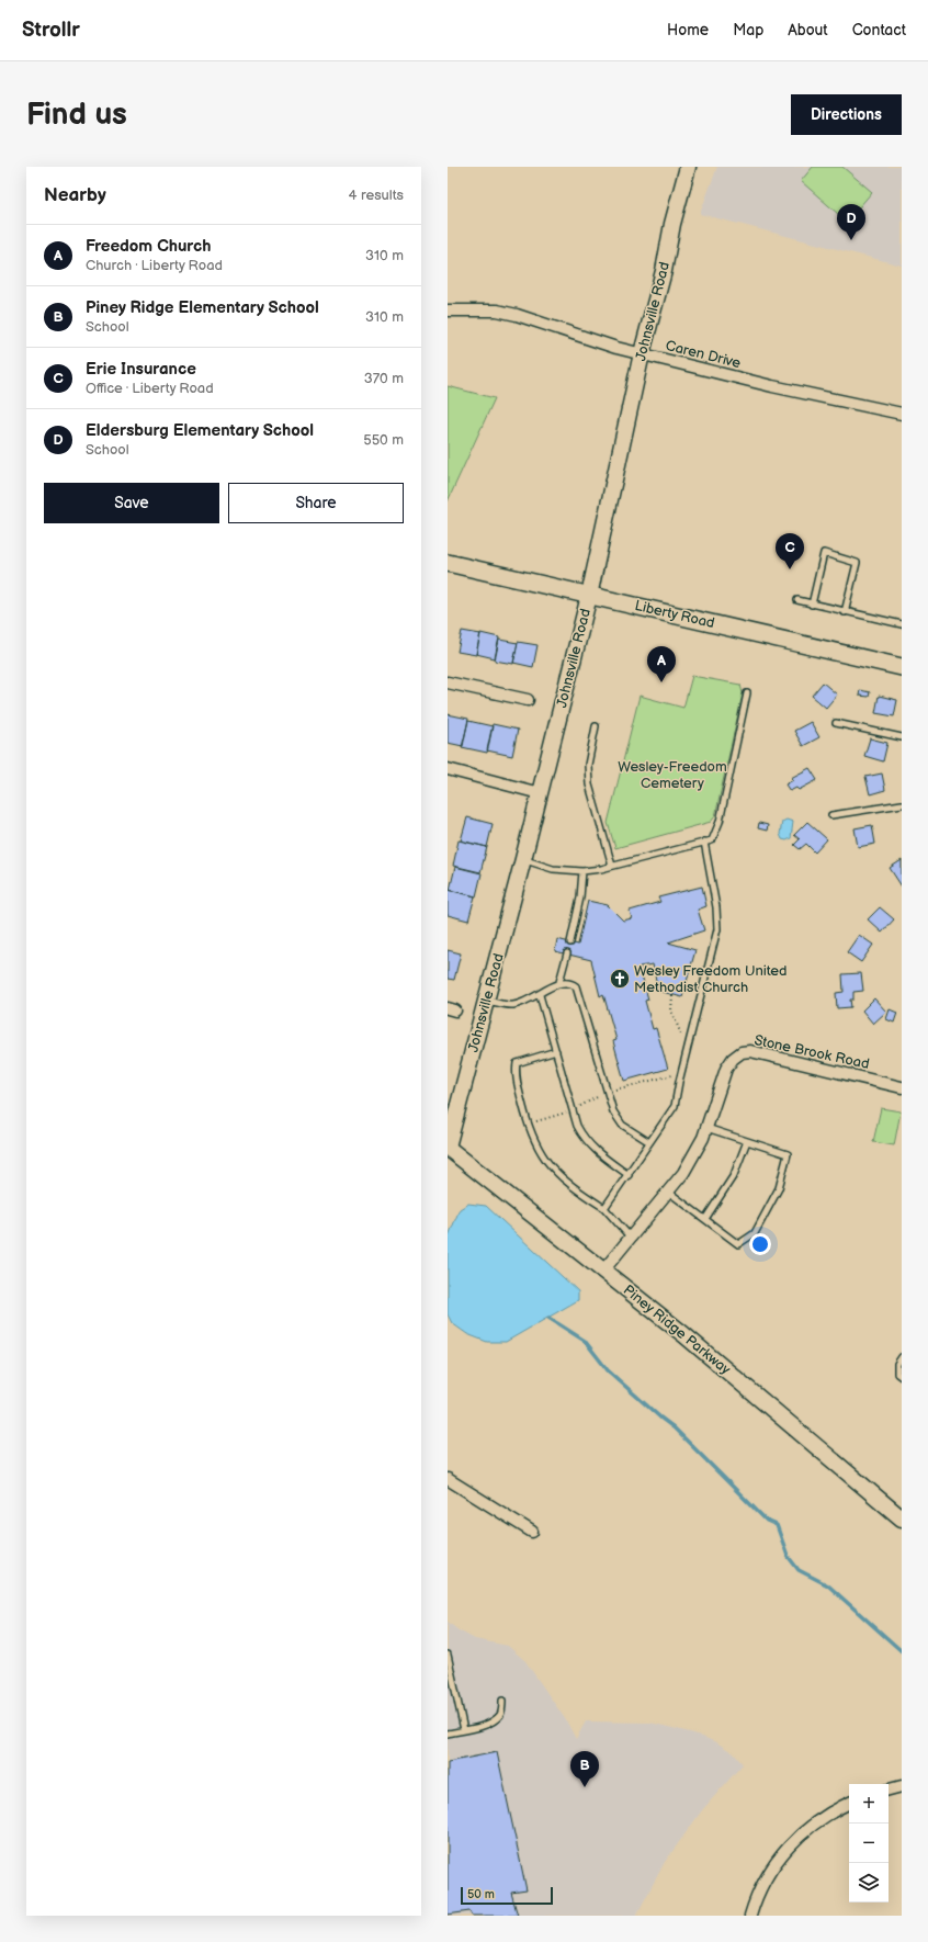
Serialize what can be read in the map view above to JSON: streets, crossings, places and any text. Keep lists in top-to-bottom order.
{
  "streets": {
    "main road": ["Liberty Road"],
    "street": [
      "Johnsville Road",
      "Caren Drive",
      "Stone Brook Road",
      "Piney Ridge Parkway"
    ]
  },
  "crossings": [
    ["Johnsville Road", "Caren Drive"],
    ["Johnsville Road", "Liberty Road"],
    ["Johnsville Road", "Piney Ridge Parkway"],
    ["Stone Brook Road", "Piney Ridge Parkway"]
  ],
  "parks": ["Wesley-Freedom Cemetery"],
  "places": {
    "church": ["Wesley Freedom United Methodist Church"]
  },
  "scale_bar": "50 m",
  "page": {
    "header": "Strollr",
    "nav": [
      "Home",
      "Map",
      "About",
      "Contact"
    ],
    "buttons": [
      "Directions",
      ["Save", "Share"]
    ],
    "title": "Find us",
    "heading": ["Nearby", "4 results"],
    "pins": [
      "D",
      "C",
      "A",
      "B"
    ],
    "list": [
      {
        "mark": "A",
        "name": "Freedom Church",
        "note": "Church · Liberty Road",
        "value": "310 m"
      },
      {
        "mark": "B",
        "name": "Piney Ridge Elementary School",
        "note": "School",
        "value": "310 m"
      },
      {
        "mark": "C",
        "name": "Erie Insurance",
        "note": "Office · Liberty Road",
        "value": "370 m"
      },
      {
        "mark": "D",
        "name": "Eldersburg Elementary School",
        "note": "School",
        "value": "550 m"
      }
    ],
    "map_buttons": ["+", "−"],
    "scale": "50 m"
  }
}
